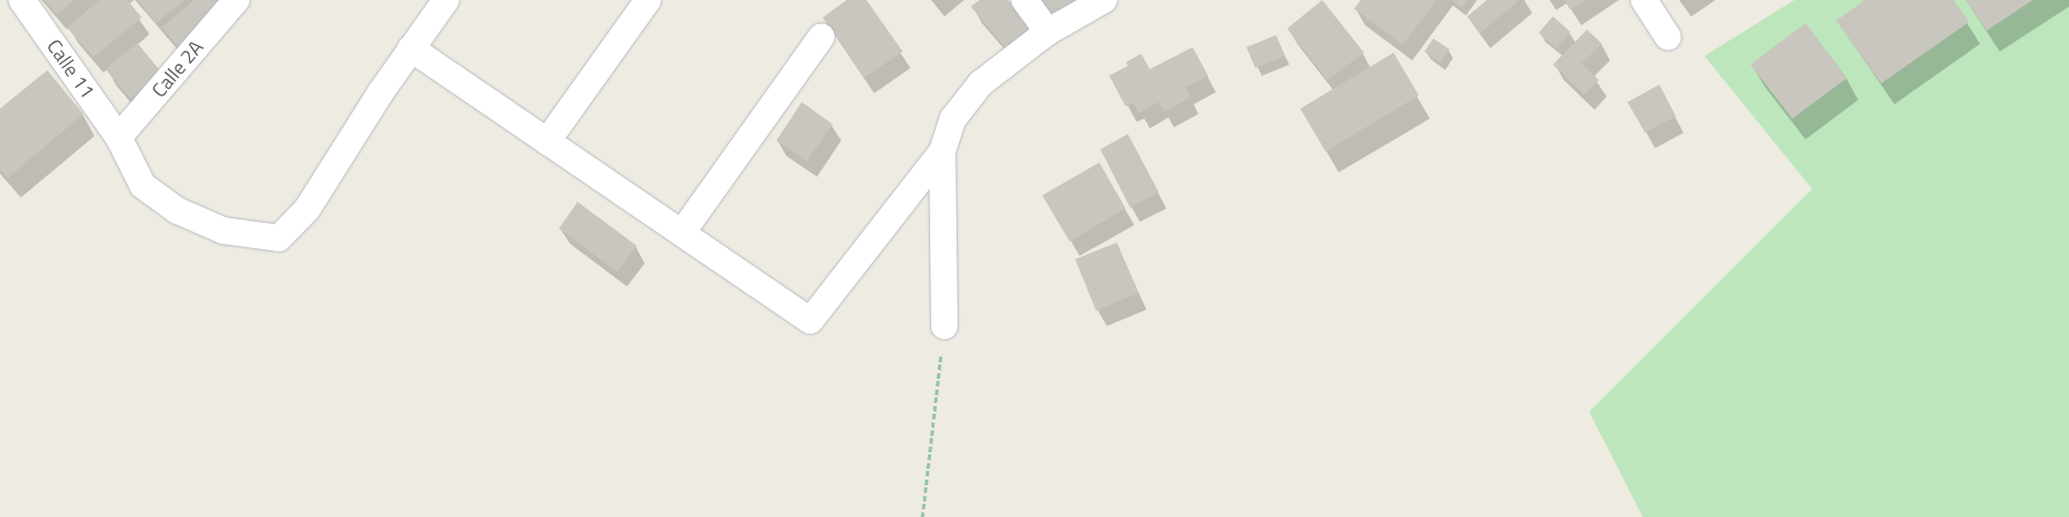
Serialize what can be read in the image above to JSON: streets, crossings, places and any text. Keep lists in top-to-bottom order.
{
  "streets": {
    "street": ["Calle 11", "Calle 2A"]
  },
  "crossings": [
    ["Calle 11", "Calle 2A"]
  ]
}
